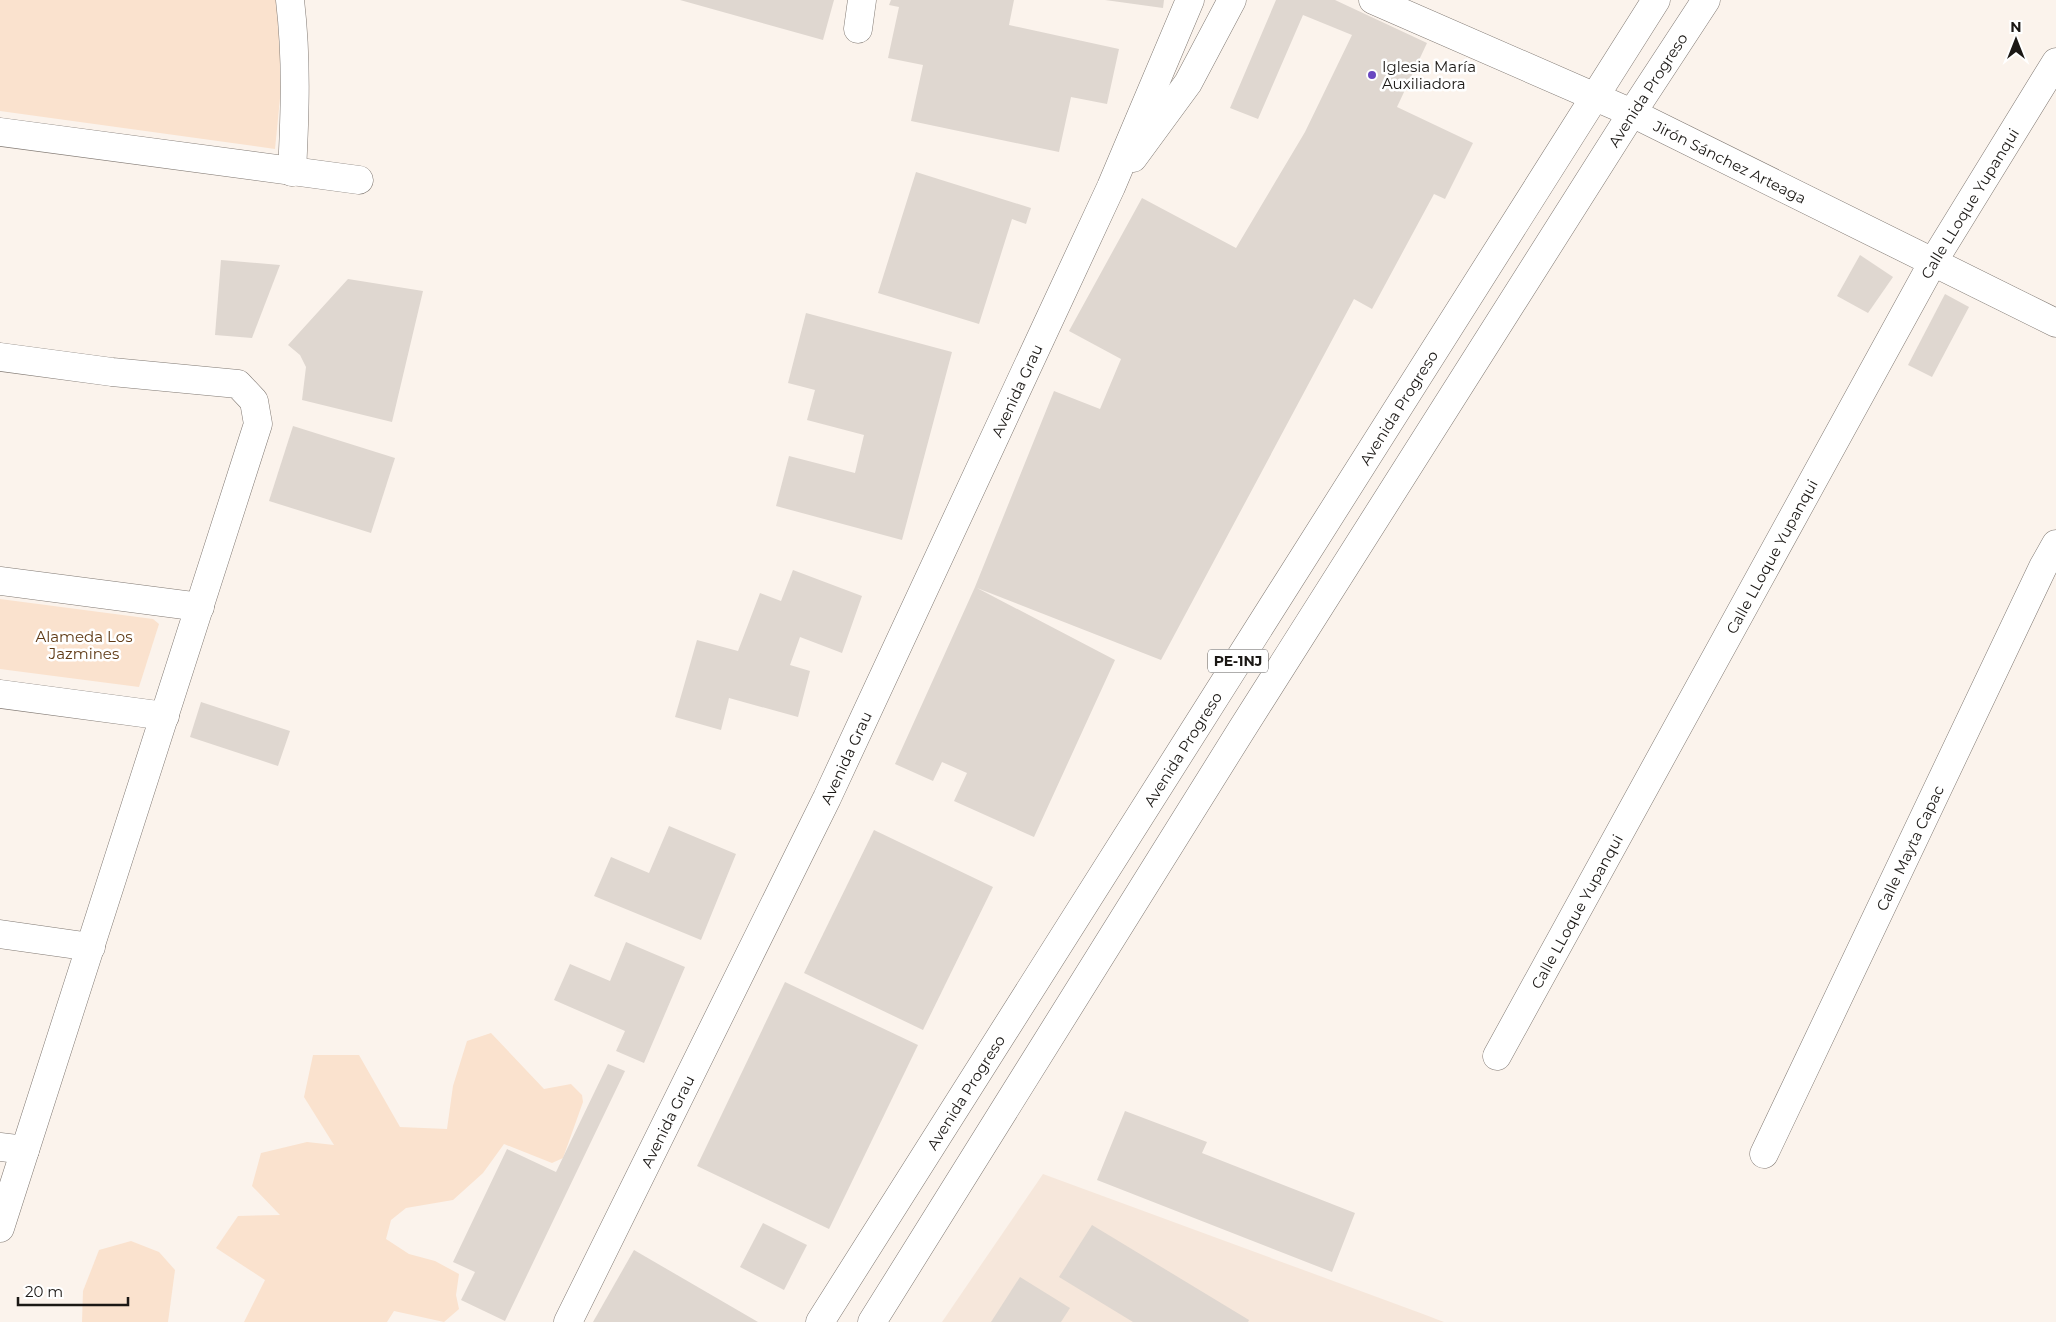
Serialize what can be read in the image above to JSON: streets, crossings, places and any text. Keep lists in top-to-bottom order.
{
  "streets": {
    "street": [
      "Avenida Progreso",
      "Jirón Sánchez Arteaga",
      "Calle LLoque Yupanqui",
      "Avenida Grau",
      "PE-1NJ",
      "Calle Mayta Capac"
    ]
  },
  "crossings": [
    ["Avenida Progreso", "Jirón Sánchez Arteaga"],
    ["Jirón Sánchez Arteaga", "Calle LLoque Yupanqui"]
  ],
  "parks": ["Alameda Los Jazmines"],
  "places": ["Iglesia María Auxiliadora"],
  "scale_bar": "20 m",
  "north": "top"
}
